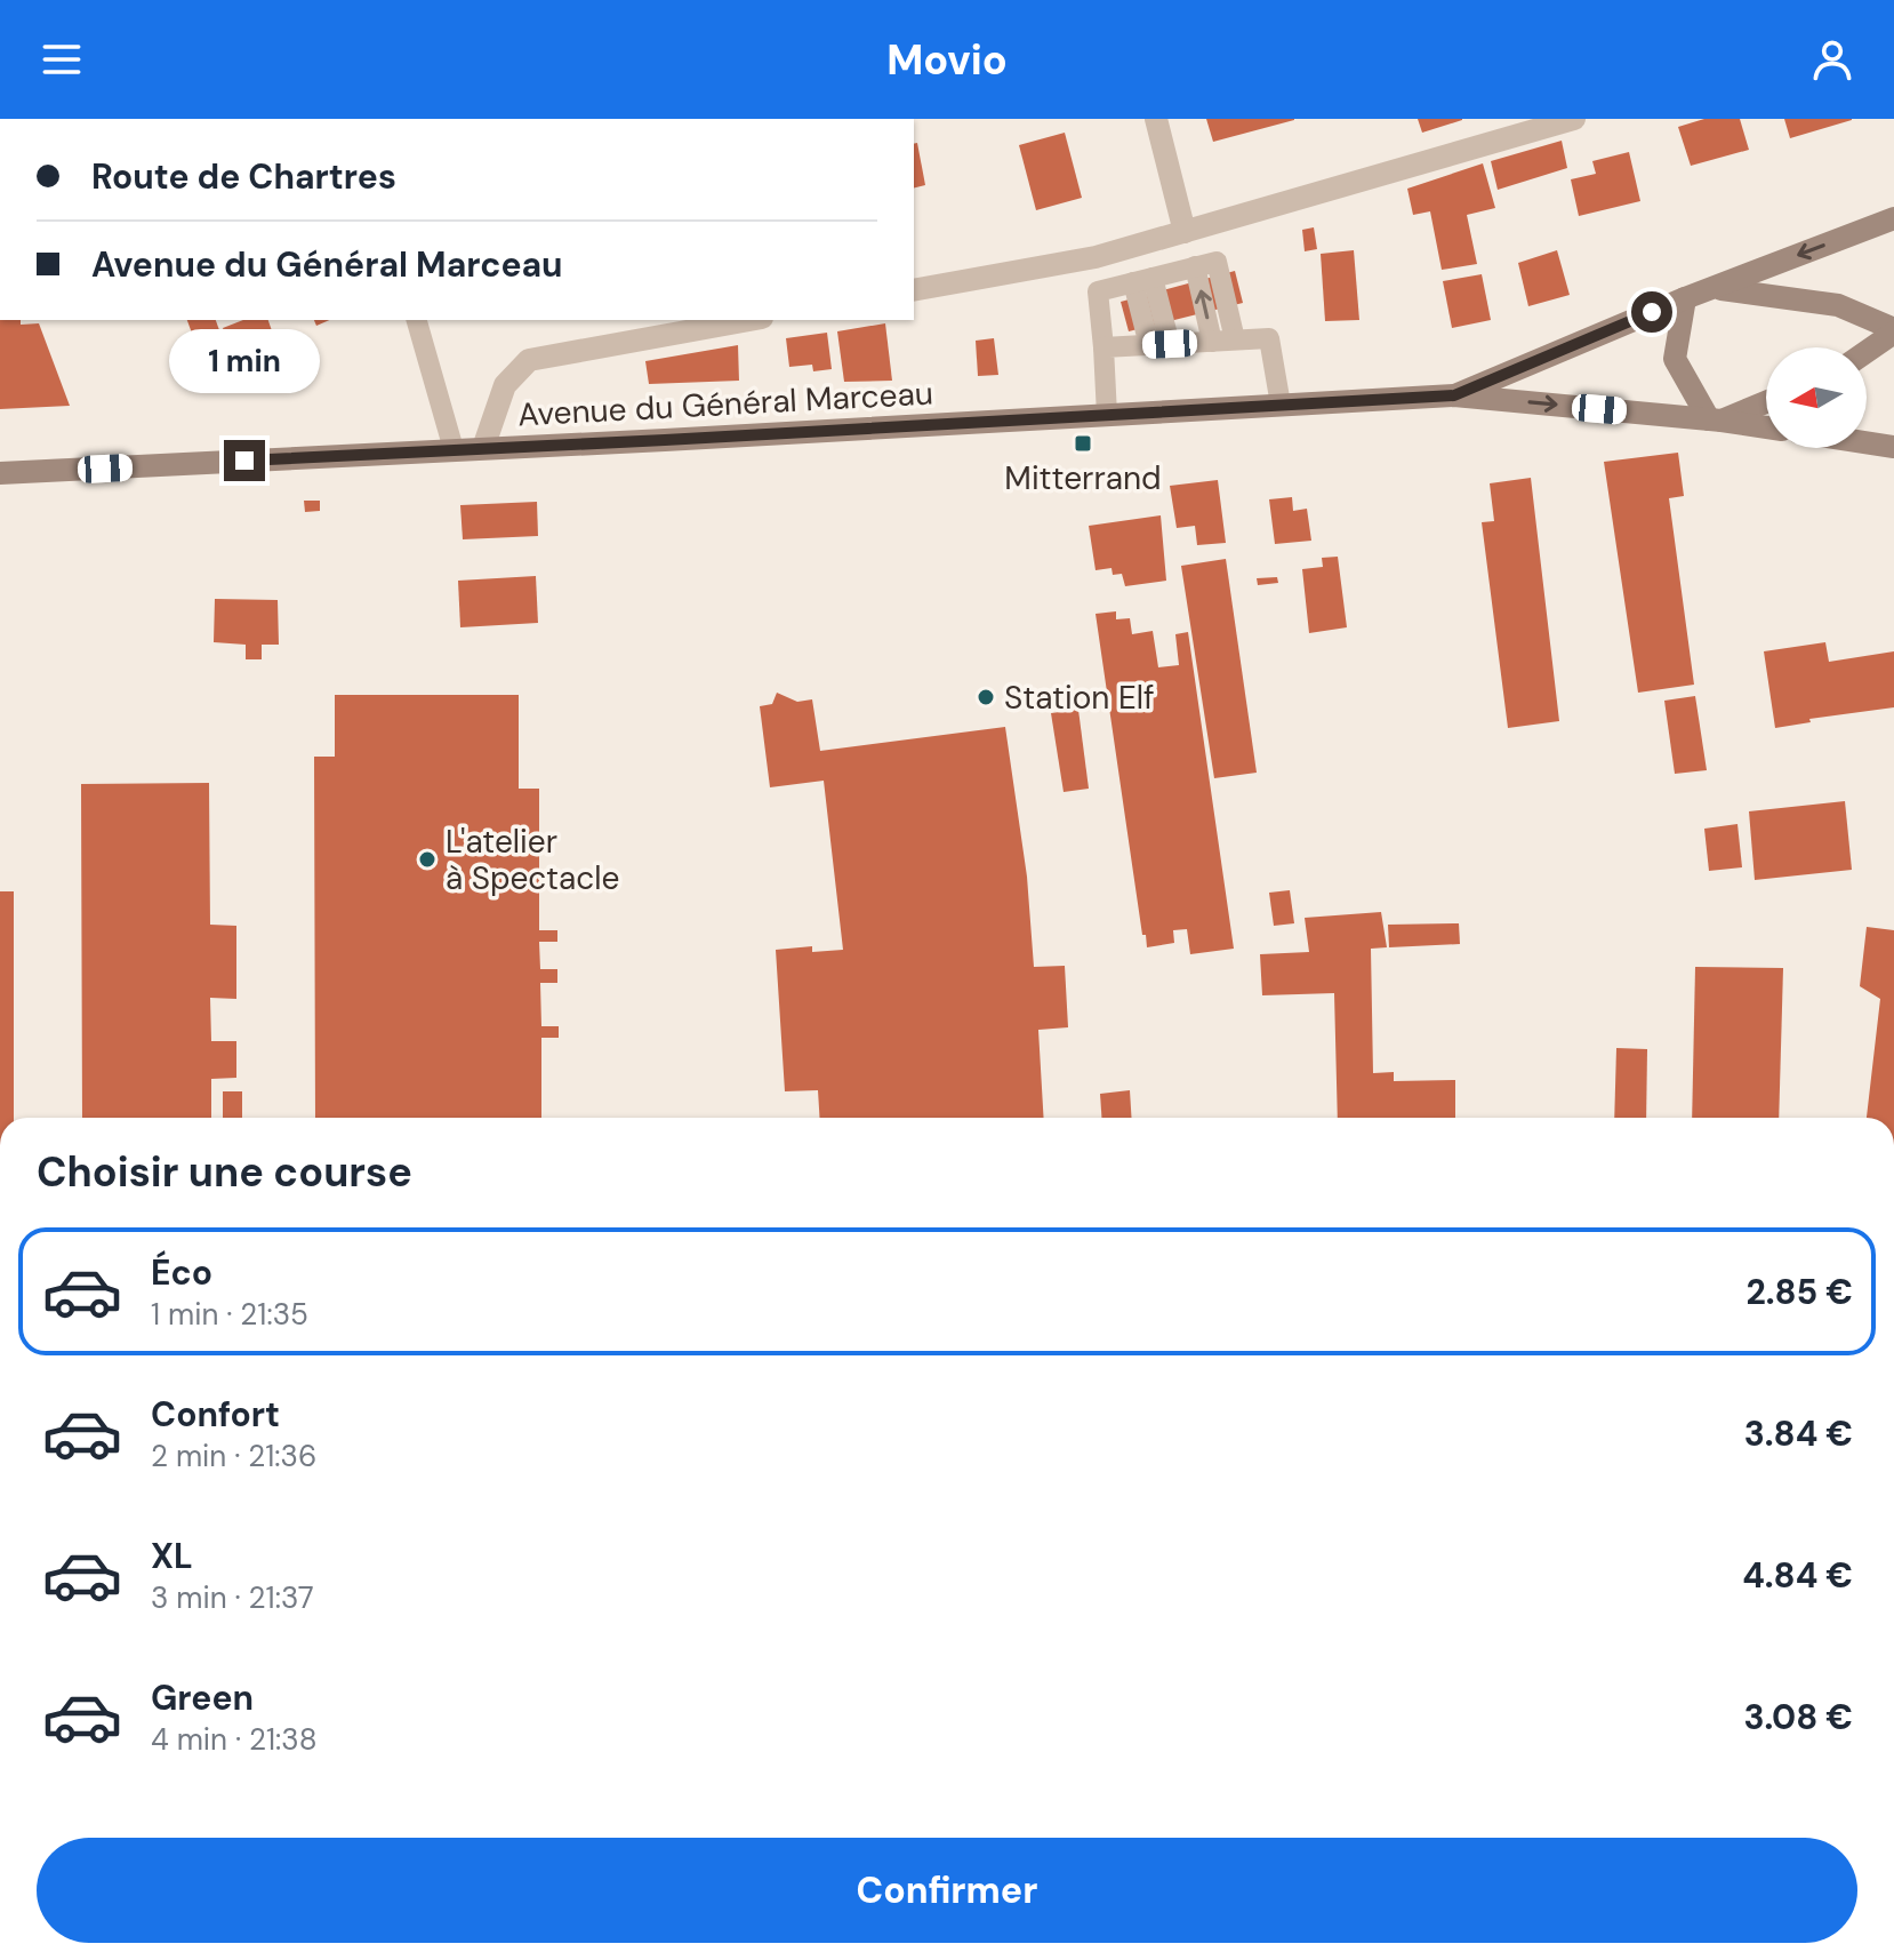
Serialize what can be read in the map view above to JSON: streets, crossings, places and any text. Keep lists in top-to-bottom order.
{
  "streets": {
    "main road": ["Avenue du Général Marceau"]
  },
  "places": {
    "transit": ["Mitterrand"],
    "other": ["Station Elf", "L'atelier à Spectacle"]
  },
  "north": "left",
  "page": {
    "header": "Movio",
    "banner": ["Route de Chartres", "Avenue du Général Marceau"],
    "bubble": "1 min",
    "heading": "Choisir une course",
    "list": [
      {
        "name": "Éco",
        "note": "1 min · 21:35",
        "value": "2.85 €"
      },
      {
        "name": "Confort",
        "note": "2 min · 21:36",
        "value": "3.84 €"
      },
      {
        "name": "XL",
        "note": "3 min · 21:37",
        "value": "4.84 €"
      },
      {
        "name": "Green",
        "note": "4 min · 21:38",
        "value": "3.08 €"
      }
    ],
    "buttons": "Confirmer"
  }
}
